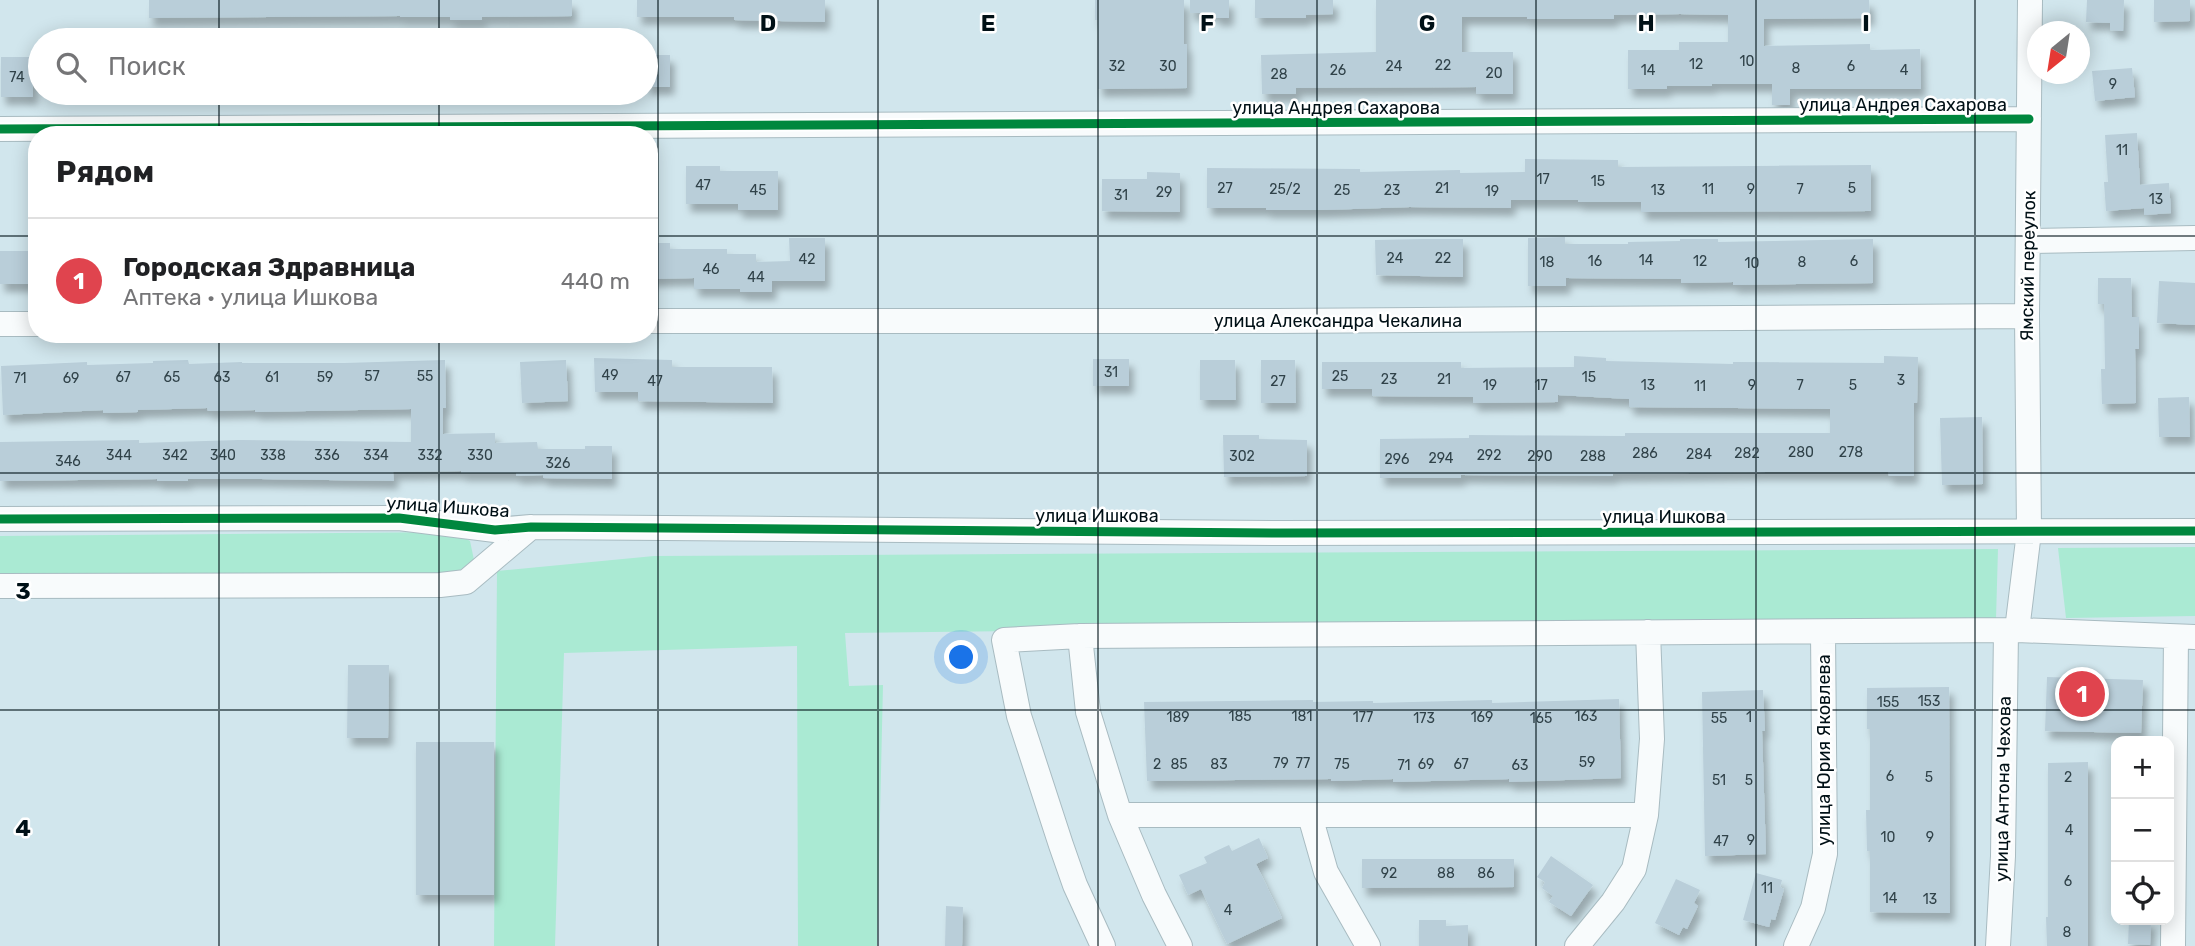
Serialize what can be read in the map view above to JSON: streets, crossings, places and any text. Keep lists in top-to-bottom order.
{
  "streets": {
    "street": [
      "улица Андрея Сахарова",
      "Ямский переулок",
      "улица Александра Чекалина",
      "улица Ишкова",
      "улица Юрия Яковлева",
      "улица Антона Чехова"
    ]
  },
  "crossings": [
    ["улица Андрея Сахарова", "Ямский переулок"],
    ["Ямский переулок", "улица Александра Чекалина"],
    ["Ямский переулок", "улица Ишкова"],
    ["Ямский переулок", "улица Антона Чехова"]
  ],
  "house_numbers": [
    "10",
    "12",
    "22",
    "32",
    "30",
    "24",
    "6",
    "8",
    "26",
    "14",
    "4",
    "20",
    "28",
    "74",
    "9",
    "11",
    "17",
    "15",
    "47",
    "27",
    "21",
    "5",
    "25/2",
    "11",
    "9",
    "7",
    "45",
    "25",
    "23",
    "13",
    "19",
    "29",
    "31",
    "13",
    "24",
    "22",
    "42",
    "14",
    "16",
    "12",
    "6",
    "18",
    "8",
    "10",
    "46",
    "44",
    "31",
    "49",
    "57",
    "55",
    "25",
    "67",
    "65",
    "63",
    "61",
    "59",
    "15",
    "71",
    "69",
    "23",
    "21",
    "3",
    "47",
    "27",
    "19",
    "17",
    "13",
    "9",
    "7",
    "5",
    "11",
    "280",
    "278",
    "286",
    "282",
    "284",
    "344",
    "342",
    "340",
    "338",
    "336",
    "334",
    "332",
    "330",
    "292",
    "302",
    "290",
    "288",
    "294",
    "296",
    "346",
    "326",
    "153",
    "155",
    "185",
    "181",
    "163",
    "189",
    "177",
    "169",
    "1",
    "173",
    "165",
    "55",
    "59",
    "79",
    "77",
    "2",
    "85",
    "83",
    "75",
    "69",
    "67",
    "71",
    "63",
    "6",
    "5",
    "2",
    "51",
    "5",
    "4",
    "10",
    "9",
    "9",
    "47",
    "92",
    "88",
    "86",
    "6",
    "11",
    "14",
    "13",
    "4",
    "8"
  ],
  "north": "bottom left",
  "page": {
    "search": "Поиск",
    "heading": "Рядом",
    "list": [
      {
        "mark": "1",
        "name": "Городская Здравница",
        "note": "Аптека · улица Ишкова",
        "value": "440 m"
      }
    ],
    "pins": "1",
    "map_buttons": ["+", "−"]
  },
  "grid": {
    "columns": [
      "D",
      "E",
      "F",
      "G",
      "H",
      "I"
    ],
    "rows": ["3", "4"]
  }
}
